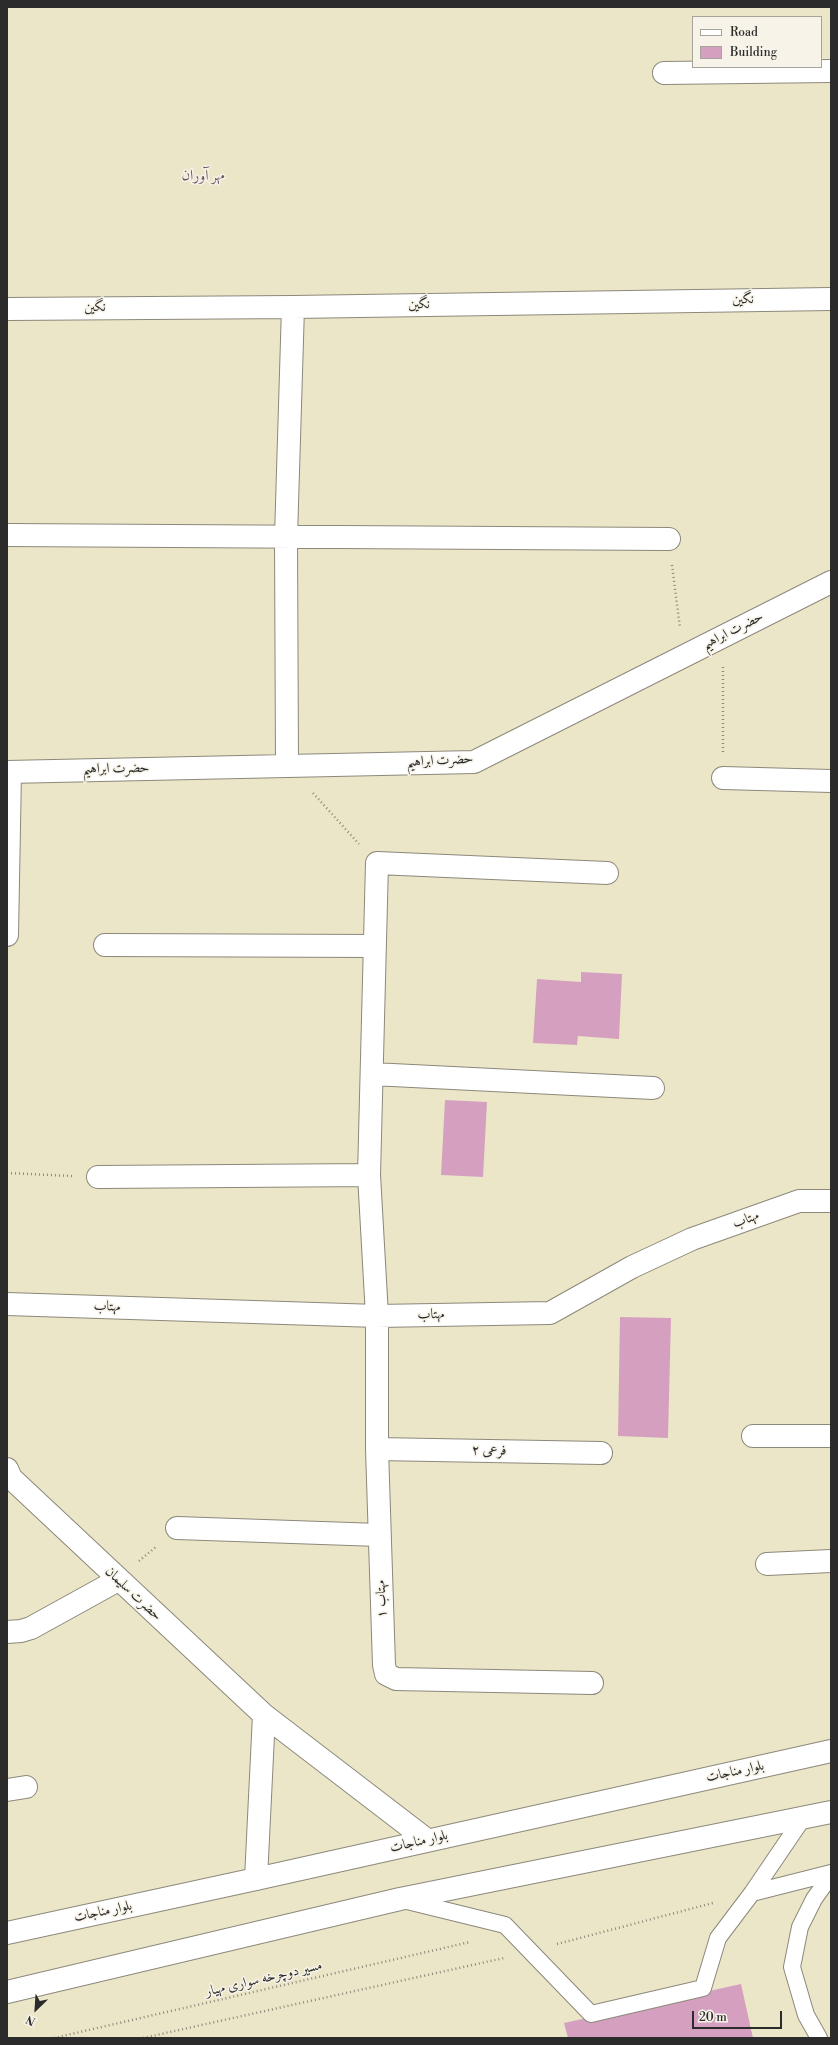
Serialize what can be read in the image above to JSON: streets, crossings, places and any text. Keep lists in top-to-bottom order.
{
  "streets": {
    "street": [
      "نگین",
      "حضرت ابراهیم",
      "مهتاب",
      "فرعی ۲",
      "حضرت سلیمان",
      "مهتاب ۱",
      "بلوار مناجات"
    ],
    "path": ["مسیر دوچرخه سواری مهیار"]
  },
  "crossings": [
    ["مهتاب", "مهتاب ۱"],
    ["فرعی ۲", "مهتاب ۱"],
    ["حضرت سلیمان", "بلوار مناجات"]
  ],
  "districts": ["مهر آوران"],
  "legend": ["Road", "Building"],
  "scale_bar": "20 m",
  "north": "bottom left"
}
